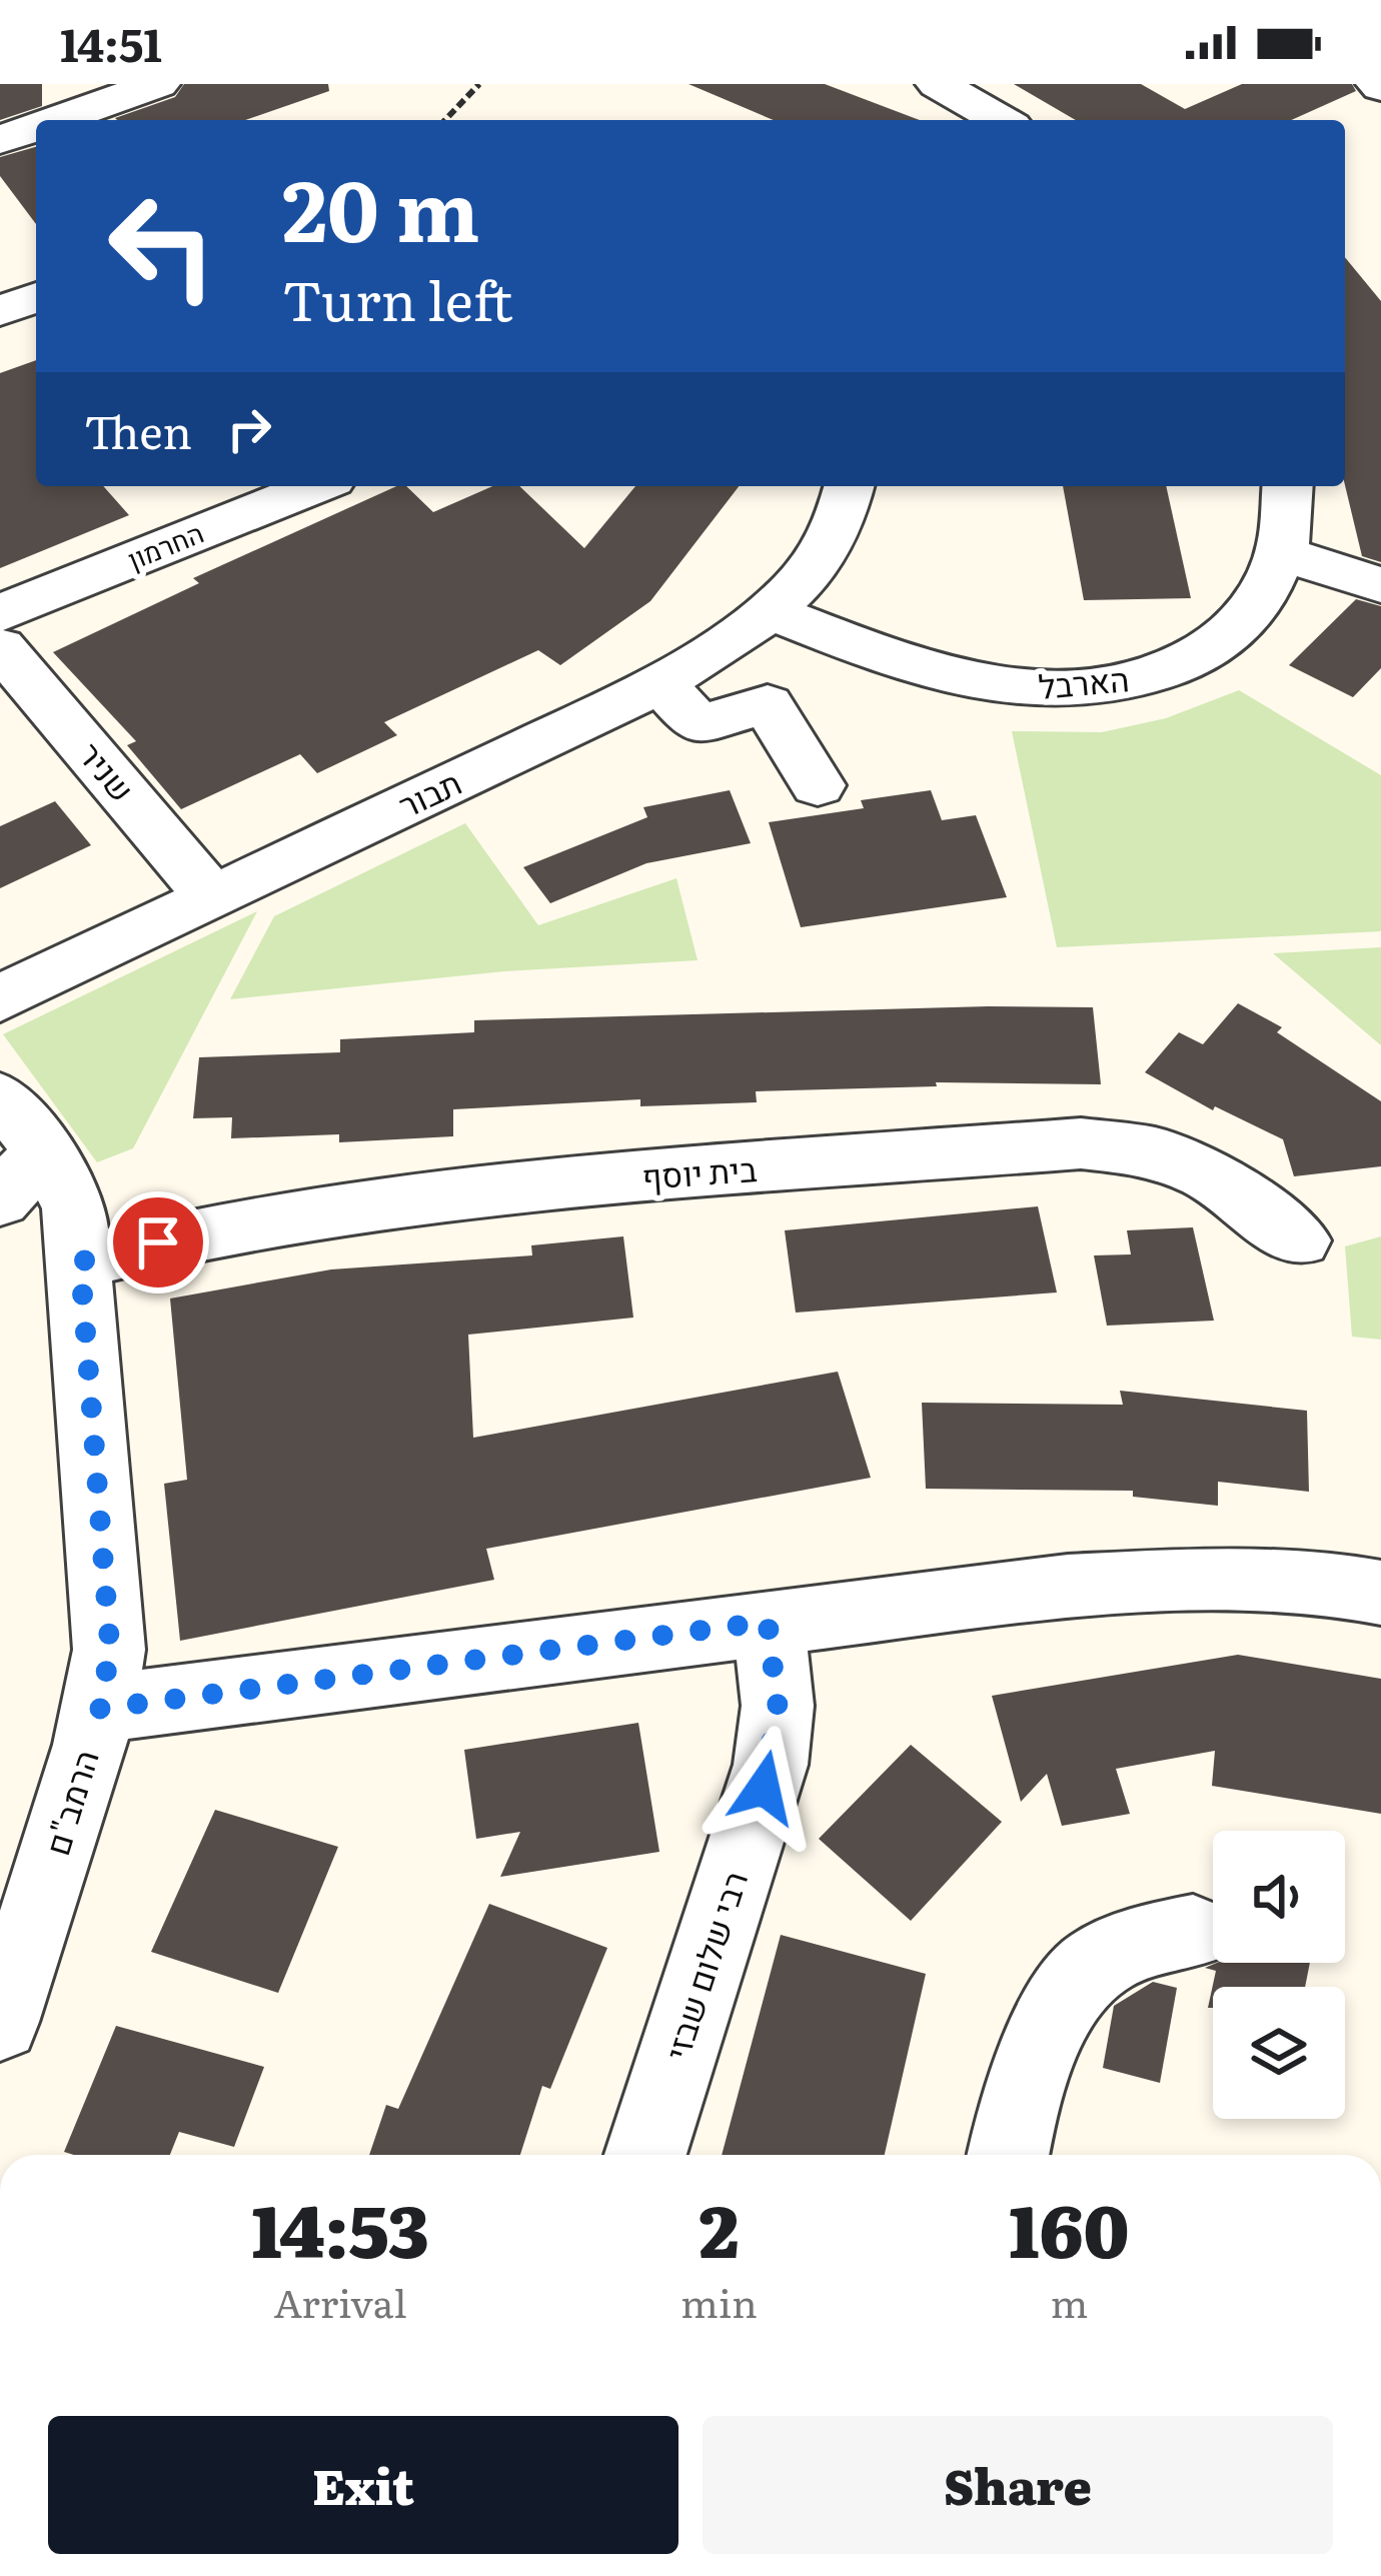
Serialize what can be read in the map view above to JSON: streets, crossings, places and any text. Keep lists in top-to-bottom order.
{
  "streets": {
    "street": [
      "החרמון",
      "הארבל",
      "שניר",
      "תבור",
      "בית יוסף",
      "הרמב\"ם",
      "רבי שלום שבזי"
    ]
  },
  "crossings": [
    ["הארבל", "תבור"],
    ["שניר", "תבור"],
    ["בית יוסף", "הרמב\"ם"]
  ],
  "page": {
    "status": "14:51",
    "turn": ["20 m", "Turn left"],
    "then": "Then",
    "eta": [
      "14:53",
      "Arrival",
      "2",
      "min",
      "160",
      "m"
    ],
    "buttons": ["Exit", "Share"]
  }
}
